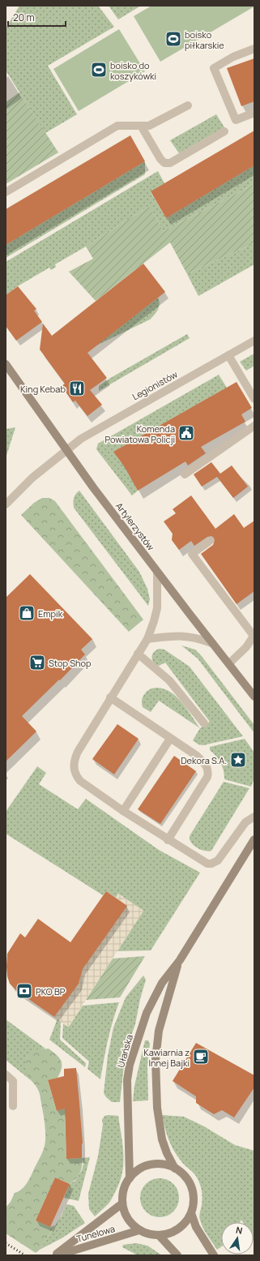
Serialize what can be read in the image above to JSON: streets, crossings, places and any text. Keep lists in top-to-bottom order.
{
  "streets": {
    "street": [
      "Legionistów",
      "Artylerzystów",
      "Ułańska",
      "Tunelowa"
    ]
  },
  "crossings": [
    ["Legionistów", "Artylerzystów"],
    ["Ułańska", "Tunelowa"]
  ],
  "places": {
    "sports": ["boisko piłkarskie", "boisko do koszykówki"],
    "restaurant": ["King Kebab"],
    "public building": ["Komenda Powiatowa Policji"],
    "shop": ["Empik"],
    "supermarket": ["Stop Shop"],
    "place": ["Dekora S.A."],
    "bank": ["PKO BP"],
    "cafe": ["Kawiarnia z Innej Bajki"]
  },
  "scale_bar": "20 m",
  "north": "top"
}
